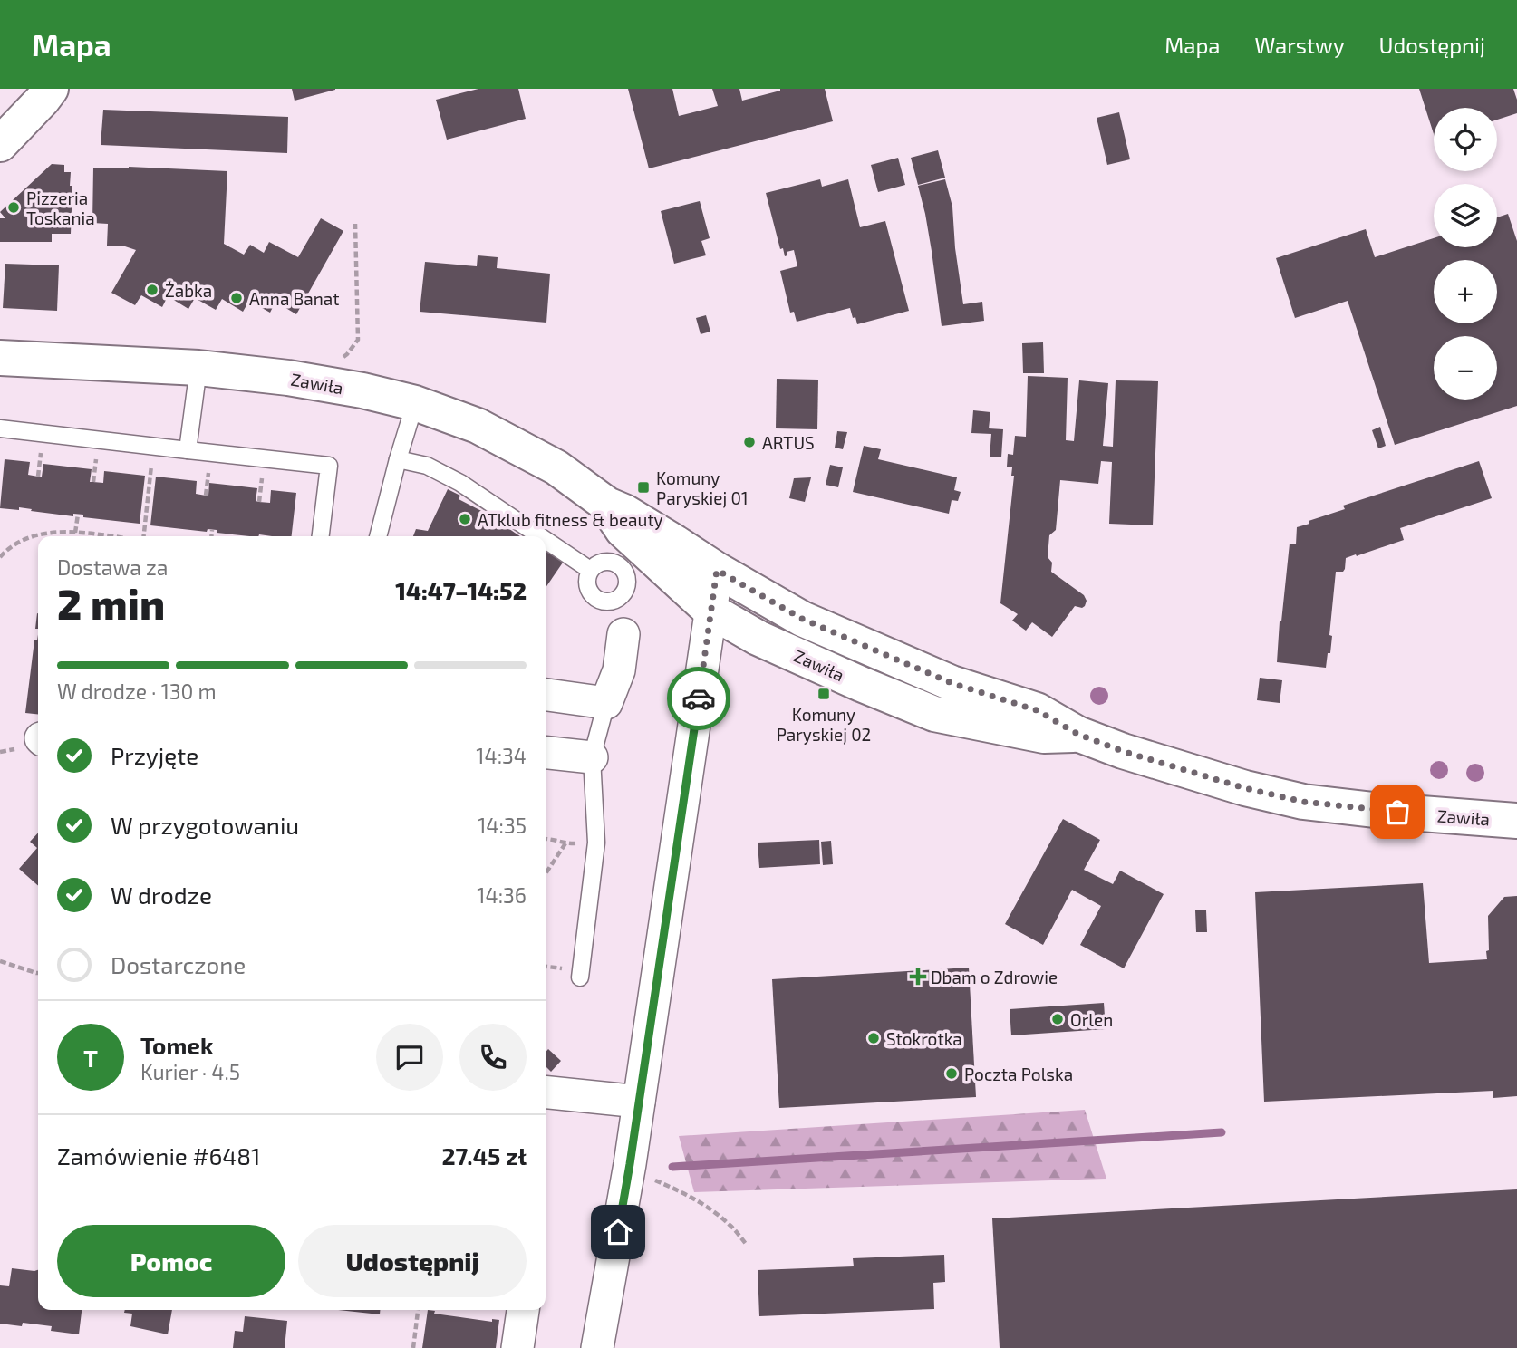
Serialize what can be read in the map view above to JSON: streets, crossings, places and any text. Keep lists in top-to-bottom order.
{
  "streets": {
    "street": ["Zawiła"]
  },
  "places": {
    "other": [
      "Pizzeria Toskania",
      "Żabka",
      "Anna Banat",
      "ARTUS",
      "ATklub fitness & beauty",
      "Orlen",
      "Stokrotka",
      "Poczta Polska"
    ],
    "transit": ["Komuny Paryskiej 01", "Komuny Paryskiej 02"],
    "health": ["Dbam o Zdrowie"]
  },
  "page": {
    "header": "Mapa",
    "nav": ["Mapa", "Warstwy", "Udostępnij"],
    "map_buttons": ["+", "−"],
    "heading": ["2 min", "Dostawa za", "14:47–14:52"],
    "panel": [
      "Tomek",
      "Kurier · 4.5",
      "Zamówienie #6481",
      "27.45 zł"
    ],
    "bar": "W drodze · 130 m",
    "list": [
      ["Przyjęte", "14:34"],
      ["W przygotowaniu", "14:35"],
      ["W drodze", "14:36"],
      "Dostarczone"
    ],
    "round": "T",
    "buttons": ["Pomoc", "Udostępnij"]
  }
}
